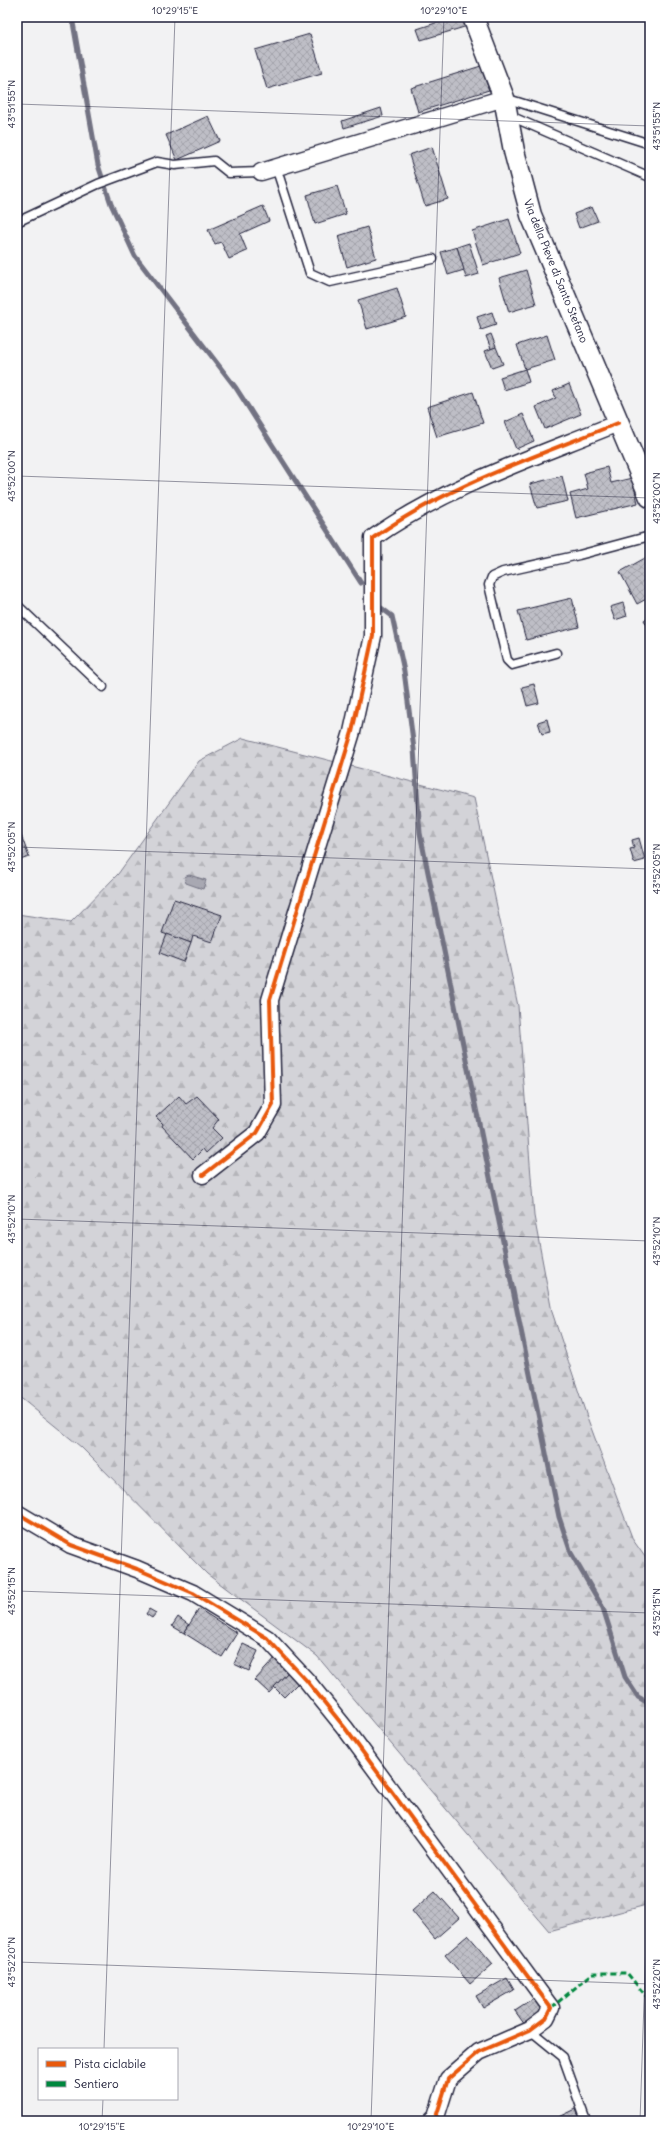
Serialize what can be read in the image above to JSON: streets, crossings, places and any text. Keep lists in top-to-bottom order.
{
  "streets": {
    "street": ["Via della Pieve di Santo Stefano"]
  },
  "legend": ["Pista ciclabile", "Sentiero"],
  "coordinates": [
    "10°29'15\"E",
    "10°29'10\"E",
    "43°51'55\"N",
    "43°52'00\"N",
    "43°52'05\"N",
    "43°52'10\"N",
    "43°52'15\"N",
    "43°52'20\"N"
  ]
}
